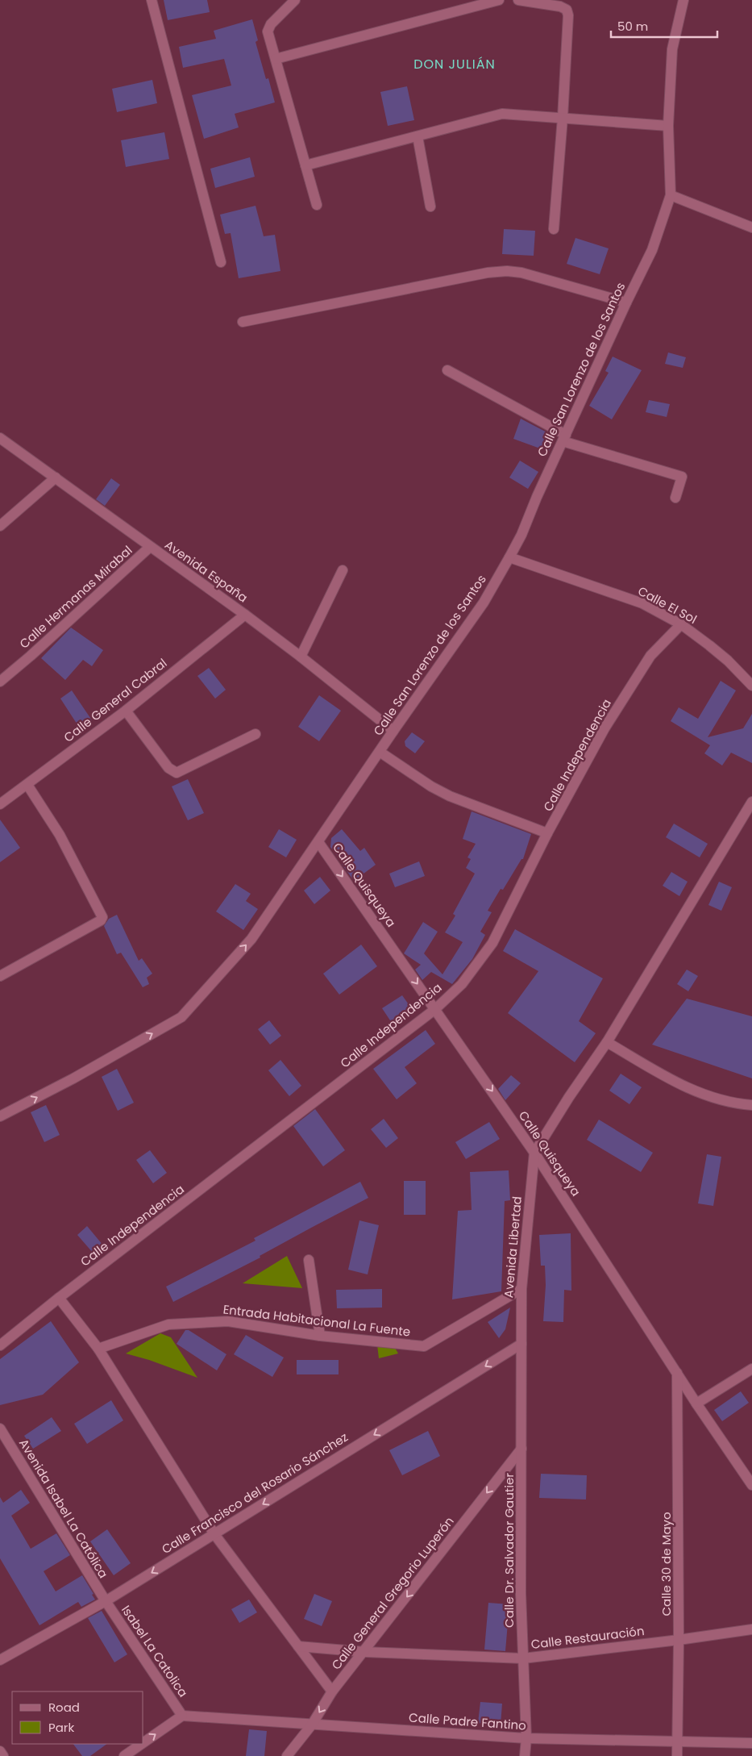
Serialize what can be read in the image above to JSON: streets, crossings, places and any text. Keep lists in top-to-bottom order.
{
  "streets": {
    "street": [
      "Calle San Lorenzo de los Santos",
      "Avenida España",
      "Calle Hermanas Mirabal",
      "Calle El Sol",
      "Calle General Cabral",
      "Calle Independencia",
      "Calle Quisqueya",
      "Avenida Libertad",
      "Entrada Habitacional La Fuente",
      "Calle Francisco del Rosario Sánchez",
      "Avenida Isabel La Católica",
      "Calle Dr. Salvador Gautier",
      "Calle 30 de Mayo",
      "Calle General Gregorio Luperón",
      "Calle Restauración",
      "Isabel La Catolica",
      "Calle Padre Fantino"
    ]
  },
  "crossings": [
    ["Calle San Lorenzo de los Santos", "Avenida España"],
    ["Calle San Lorenzo de los Santos", "Calle El Sol"],
    ["Calle San Lorenzo de los Santos", "Calle Quisqueya"],
    ["Avenida España", "Calle Hermanas Mirabal"],
    ["Avenida España", "Calle General Cabral"],
    ["Calle El Sol", "Calle Independencia"],
    ["Calle Independencia", "Calle Quisqueya"],
    ["Calle Quisqueya", "Avenida Libertad"],
    ["Calle Quisqueya", "Calle 30 de Mayo"],
    ["Avenida Libertad", "Entrada Habitacional La Fuente"],
    ["Avenida Libertad", "Calle Francisco del Rosario Sánchez"],
    ["Avenida Libertad", "Calle Dr. Salvador Gautier"],
    ["Calle Francisco del Rosario Sánchez", "Avenida Isabel La Católica"],
    ["Calle Francisco del Rosario Sánchez", "Calle Dr. Salvador Gautier"],
    ["Calle Francisco del Rosario Sánchez", "Isabel La Catolica"],
    ["Avenida Isabel La Católica", "Isabel La Catolica"],
    ["Calle Dr. Salvador Gautier", "Calle General Gregorio Luperón"],
    ["Calle Dr. Salvador Gautier", "Calle Restauración"],
    ["Calle Dr. Salvador Gautier", "Calle Padre Fantino"],
    ["Calle 30 de Mayo", "Calle Restauración"],
    ["Calle 30 de Mayo", "Calle Padre Fantino"],
    ["Calle General Gregorio Luperón", "Calle Restauración"],
    ["Calle General Gregorio Luperón", "Calle Padre Fantino"],
    ["Isabel La Catolica", "Calle Padre Fantino"]
  ],
  "one_way": ["Calle Quisqueya", "Calle Francisco del Rosario Sánchez", "Calle General Gregorio Luperón"],
  "districts": ["DON JULIÁN"],
  "legend": ["Road", "Park"],
  "scale_bar": "50 m"
}
